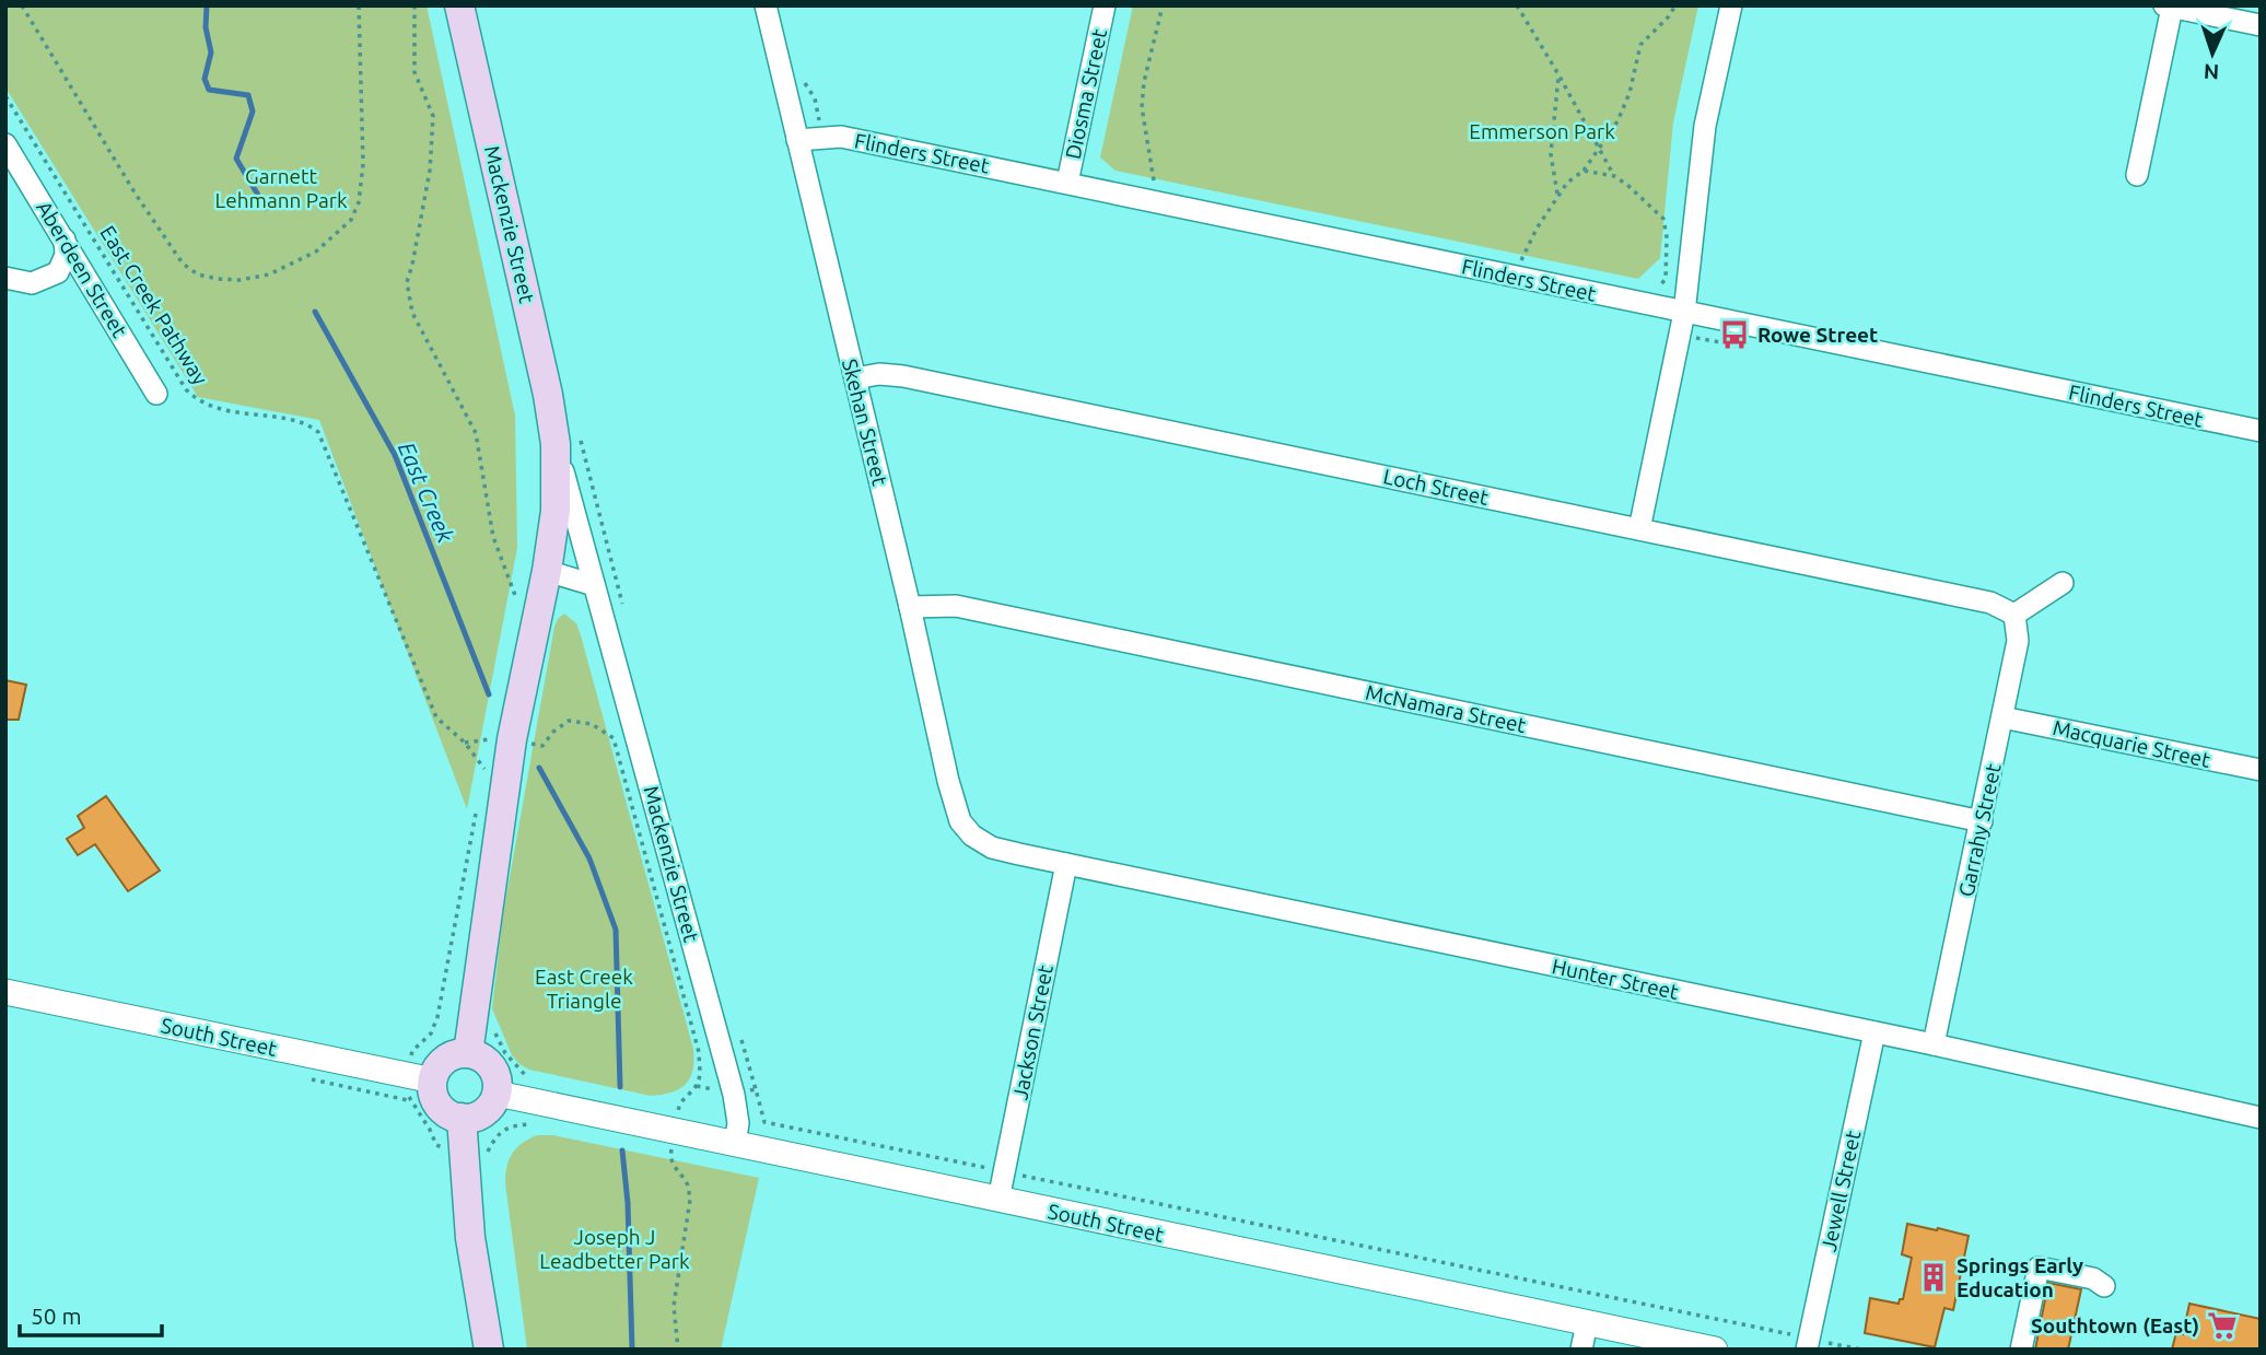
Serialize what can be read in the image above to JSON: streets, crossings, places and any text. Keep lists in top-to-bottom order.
{
  "streets": {
    "main road": ["Mackenzie Street"],
    "street": [
      "Diosma Street",
      "Flinders Street",
      "Aberdeen Street",
      "Skehan Street",
      "Loch Street",
      "McNamara Street",
      "Macquarie Street",
      "Garrahy Street",
      "Hunter Street",
      "Jackson Street",
      "South Street",
      "Jewell Street"
    ],
    "path": ["East Creek Pathway"]
  },
  "crossings": [
    ["Diosma Street", "Flinders Street"],
    ["Flinders Street", "Skehan Street"],
    ["Mackenzie Street", "South Street"],
    ["Skehan Street", "Loch Street"],
    ["Skehan Street", "McNamara Street"],
    ["Skehan Street", "Hunter Street"],
    ["Loch Street", "Garrahy Street"],
    ["McNamara Street", "Garrahy Street"],
    ["Macquarie Street", "Garrahy Street"],
    ["Garrahy Street", "Hunter Street"],
    ["Hunter Street", "Jackson Street"],
    ["Hunter Street", "Jewell Street"],
    ["Jackson Street", "South Street"]
  ],
  "water": ["East Creek"],
  "parks": [
    "Emmerson Park",
    "Garnett Lehmann Park",
    "East Creek Triangle",
    "Joseph J Leadbetter Park"
  ],
  "places": {
    "bus stop": ["Rowe Street"],
    "building": ["Springs Early Education"],
    "supermarket": ["Southtown (East)"]
  },
  "scale_bar": "50 m",
  "north": "bottom"
}
